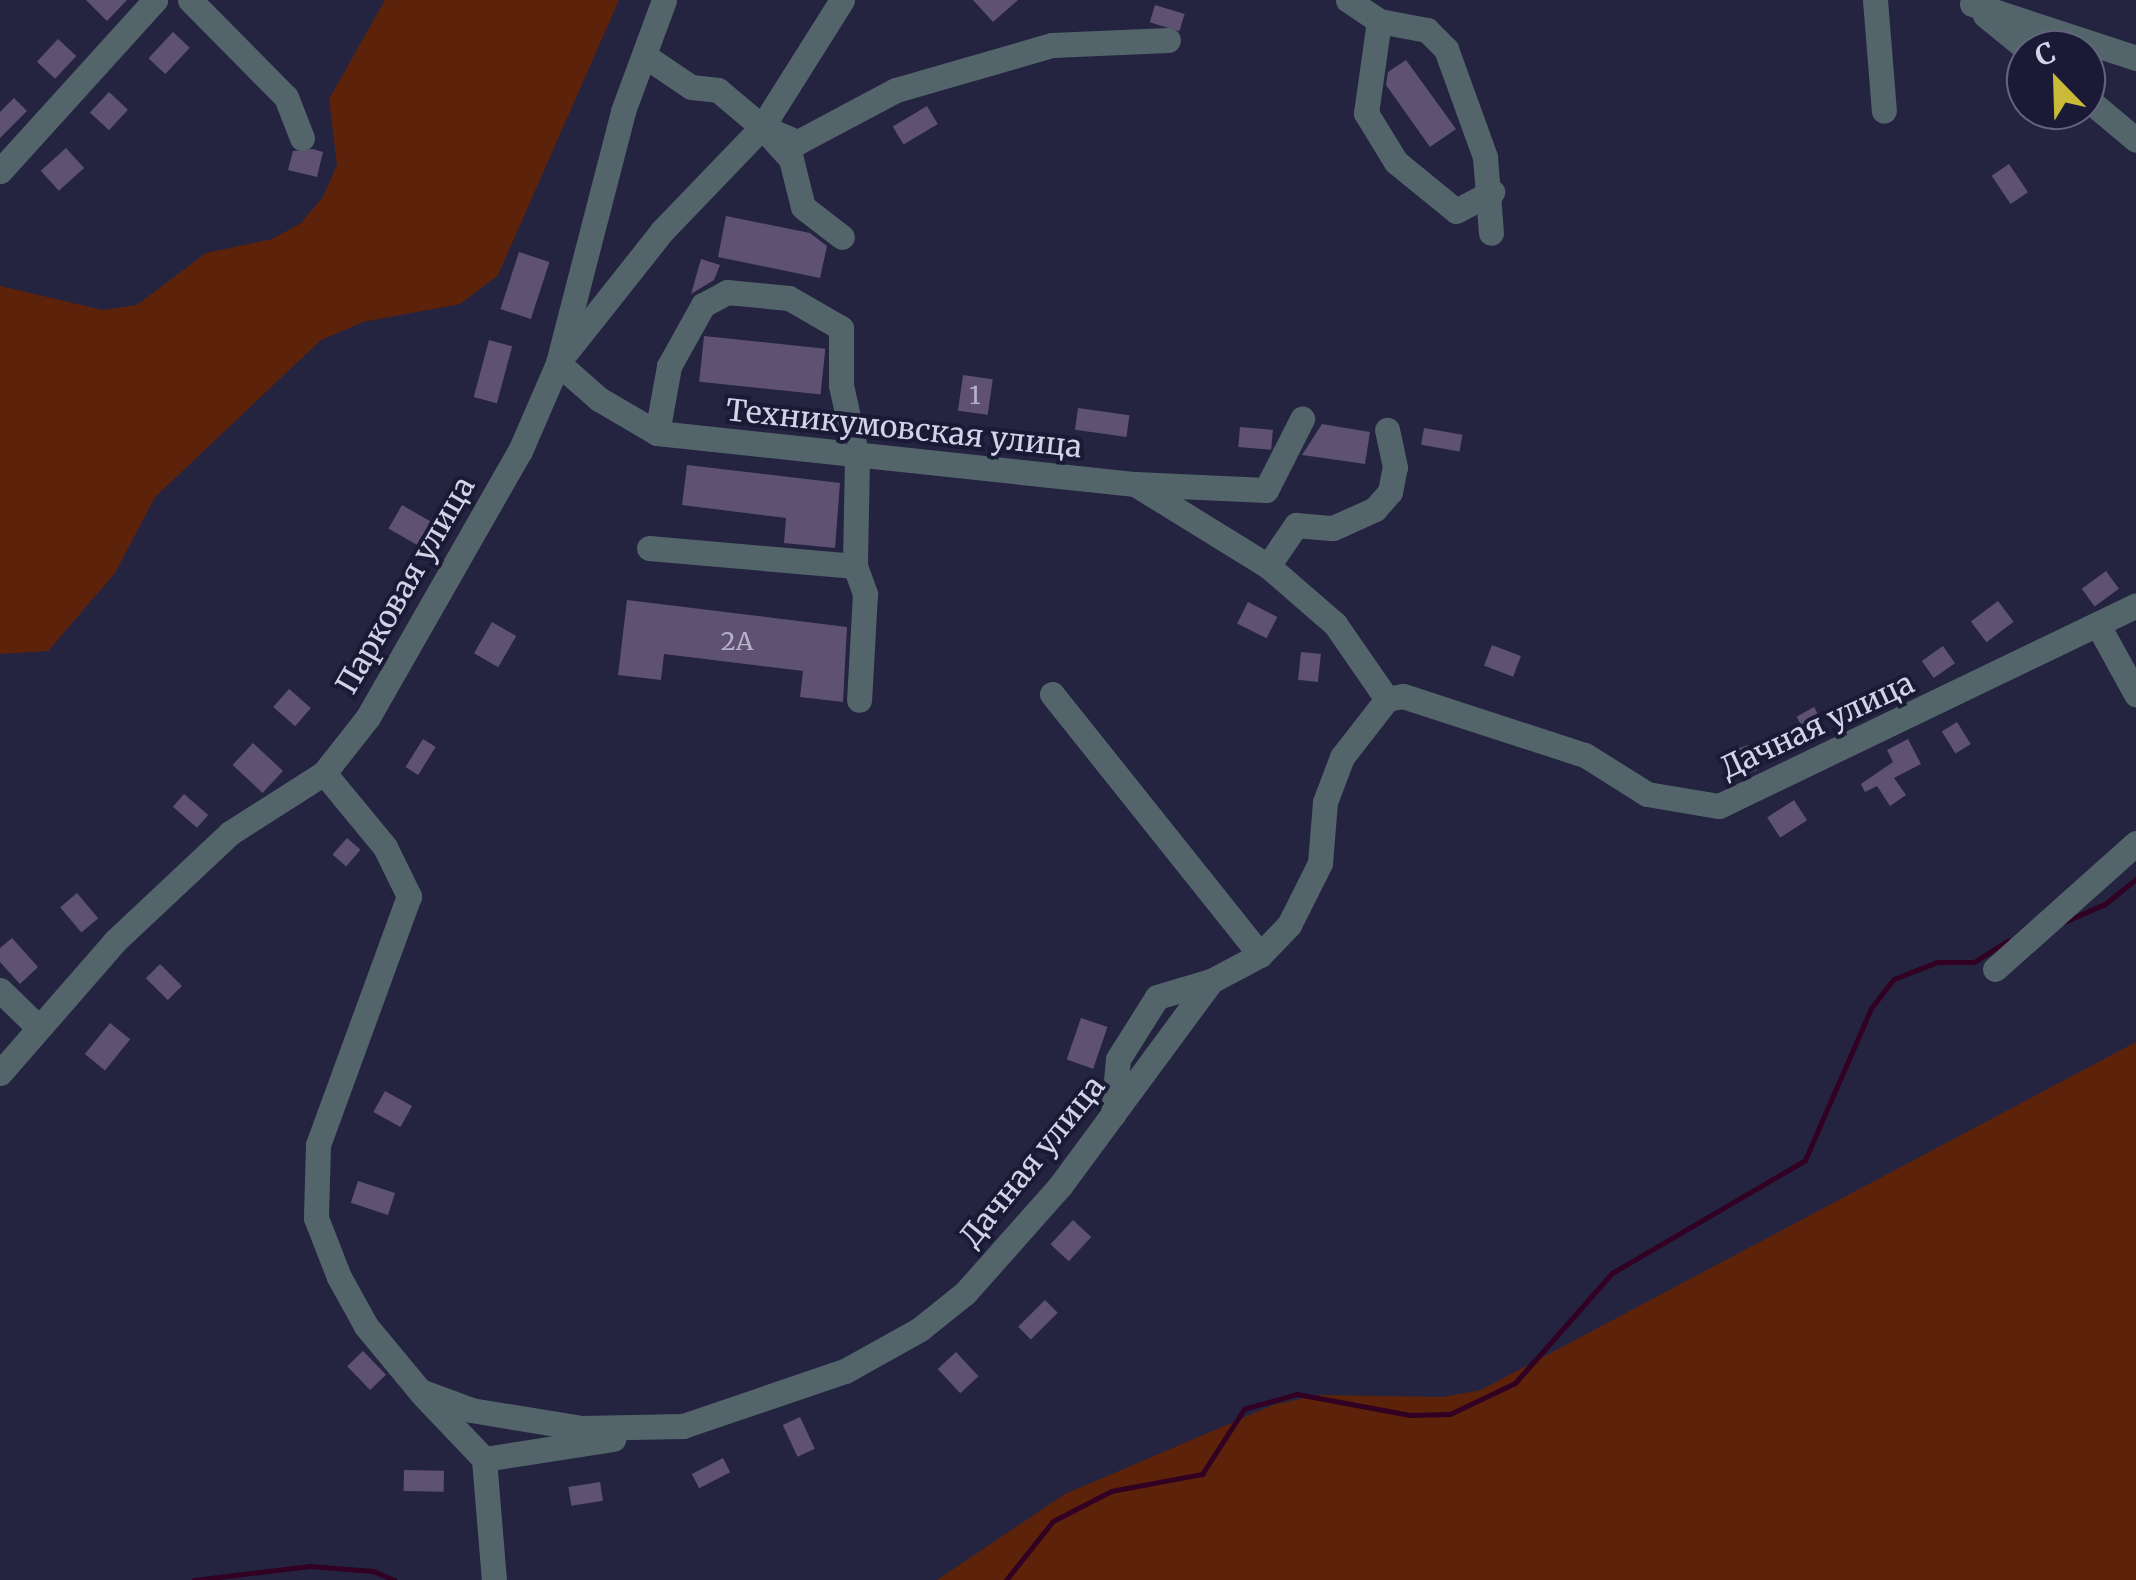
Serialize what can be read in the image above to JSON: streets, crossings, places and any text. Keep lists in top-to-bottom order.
{
  "streets": {
    "street": ["Техникумовская улица", "Парковая улица", "Дачная улица"]
  },
  "crossings": [
    ["Техникумовская улица", "Парковая улица"],
    ["Парковая улица", "Дачная улица"]
  ],
  "house_numbers": ["1", "2А"],
  "north": "top left"
}
